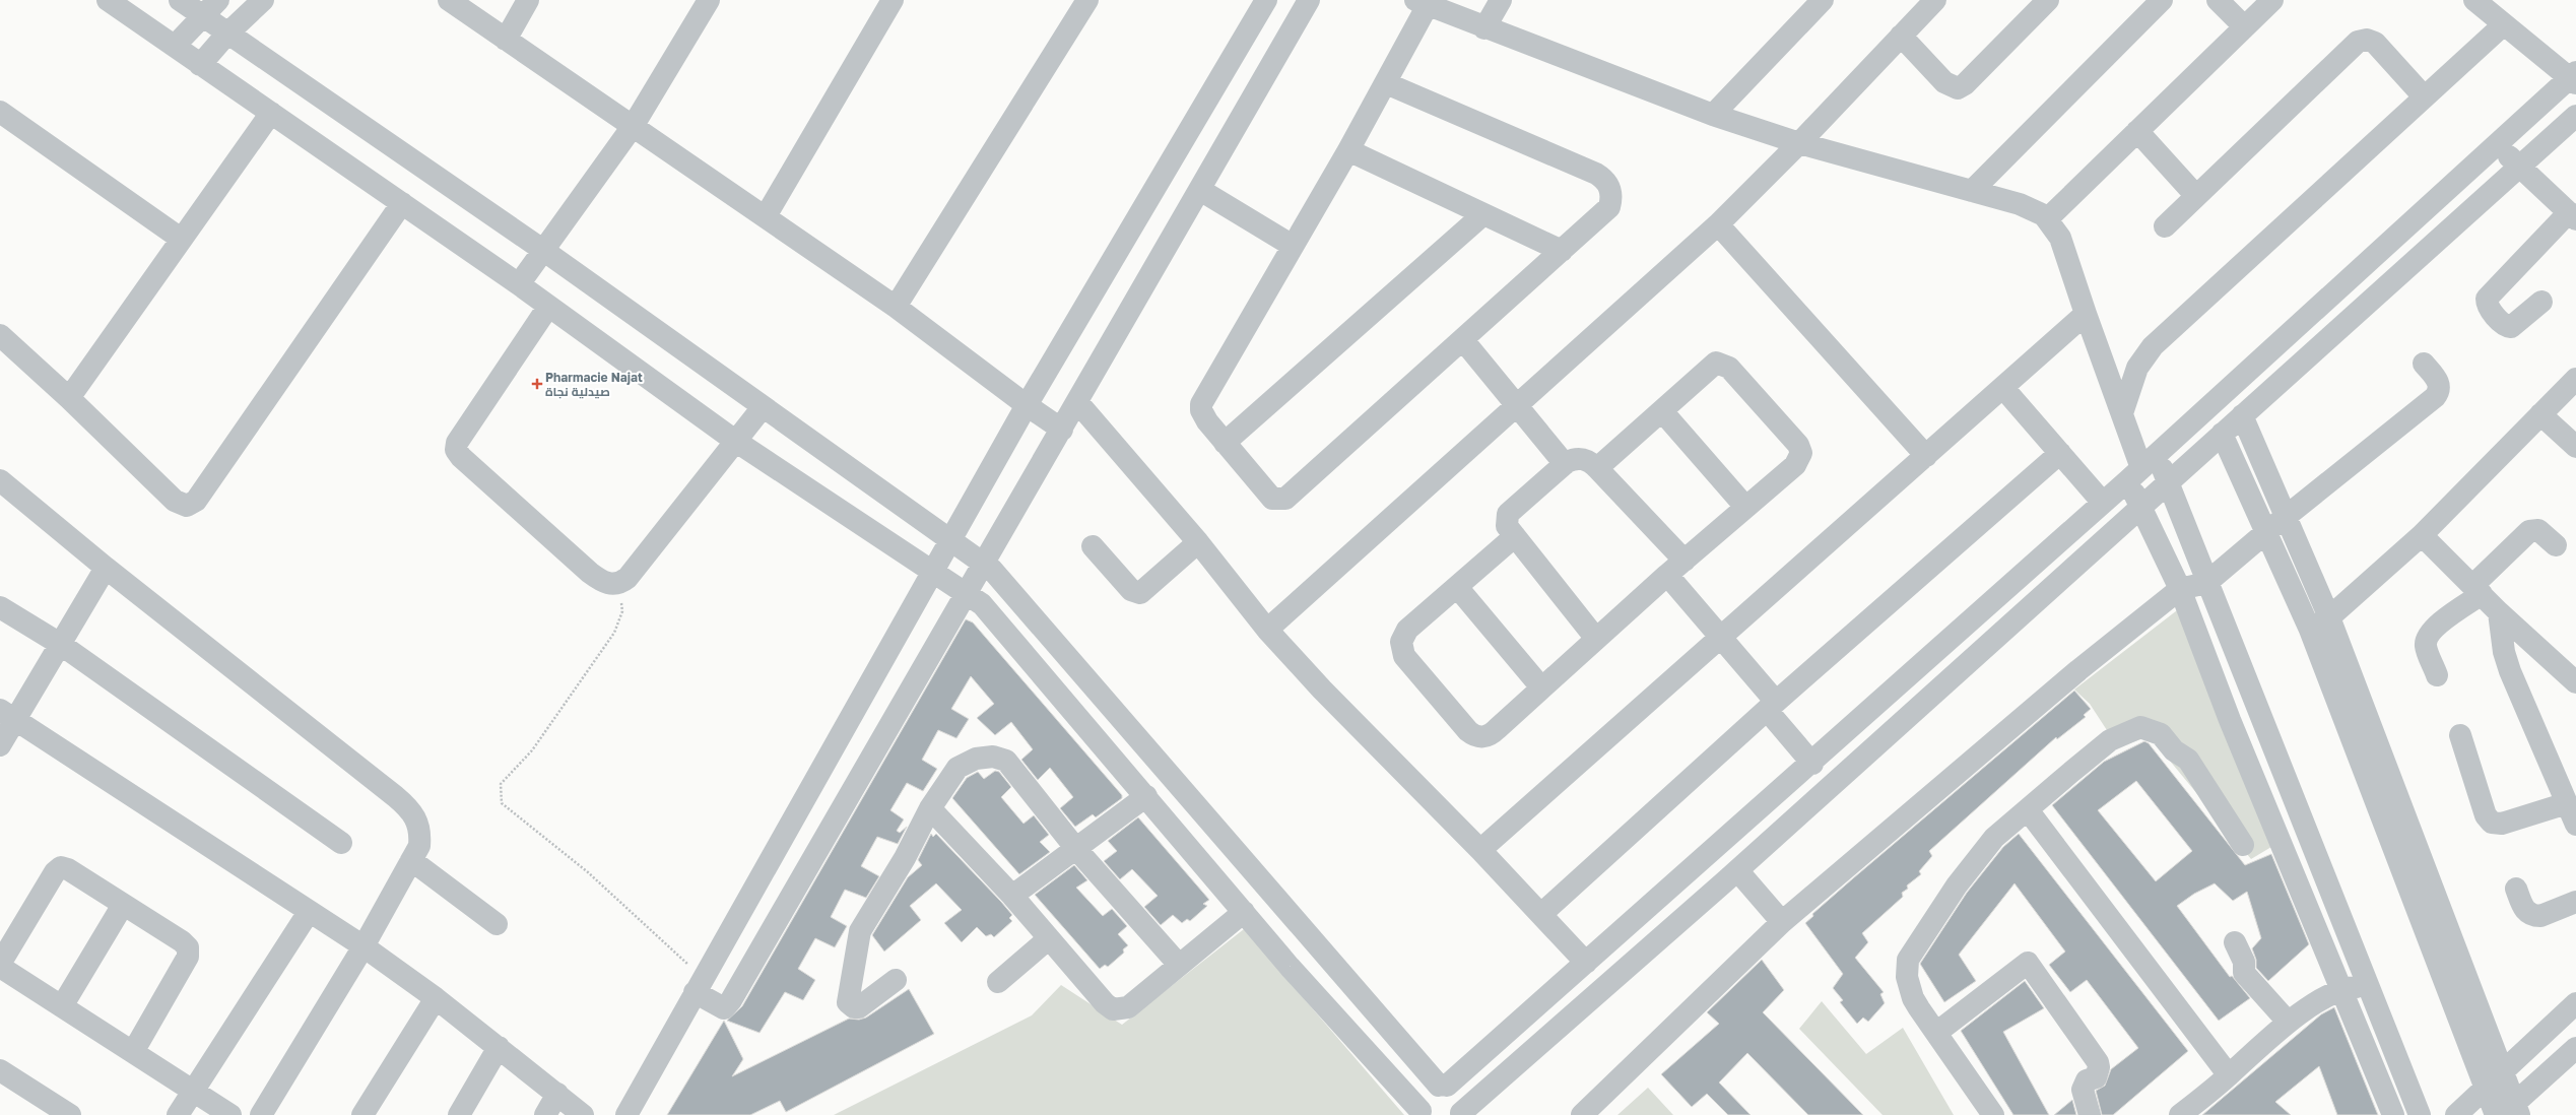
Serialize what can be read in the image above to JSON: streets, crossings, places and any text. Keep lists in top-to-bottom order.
{
  "places": {
    "health": ["Pharmacie Najat صيدلية نجاة"]
  }
}
